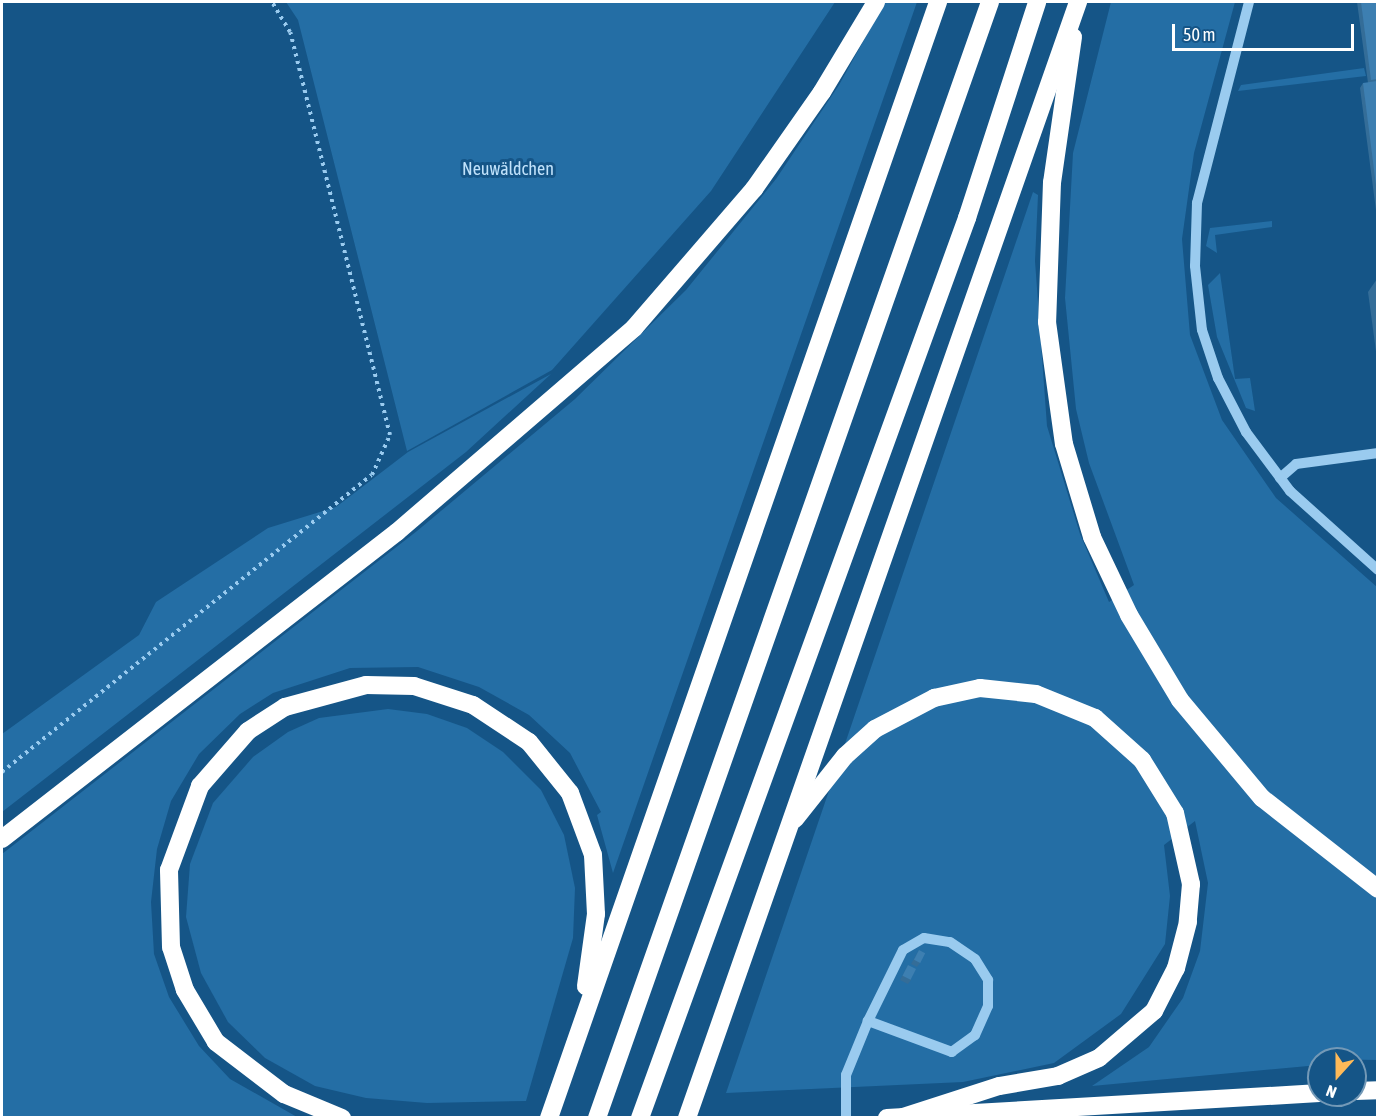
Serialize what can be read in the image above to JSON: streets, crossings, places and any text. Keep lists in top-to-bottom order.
{
  "parks": ["Neuwäldchen"],
  "scale_bar": "50 m",
  "north": "bottom"
}
